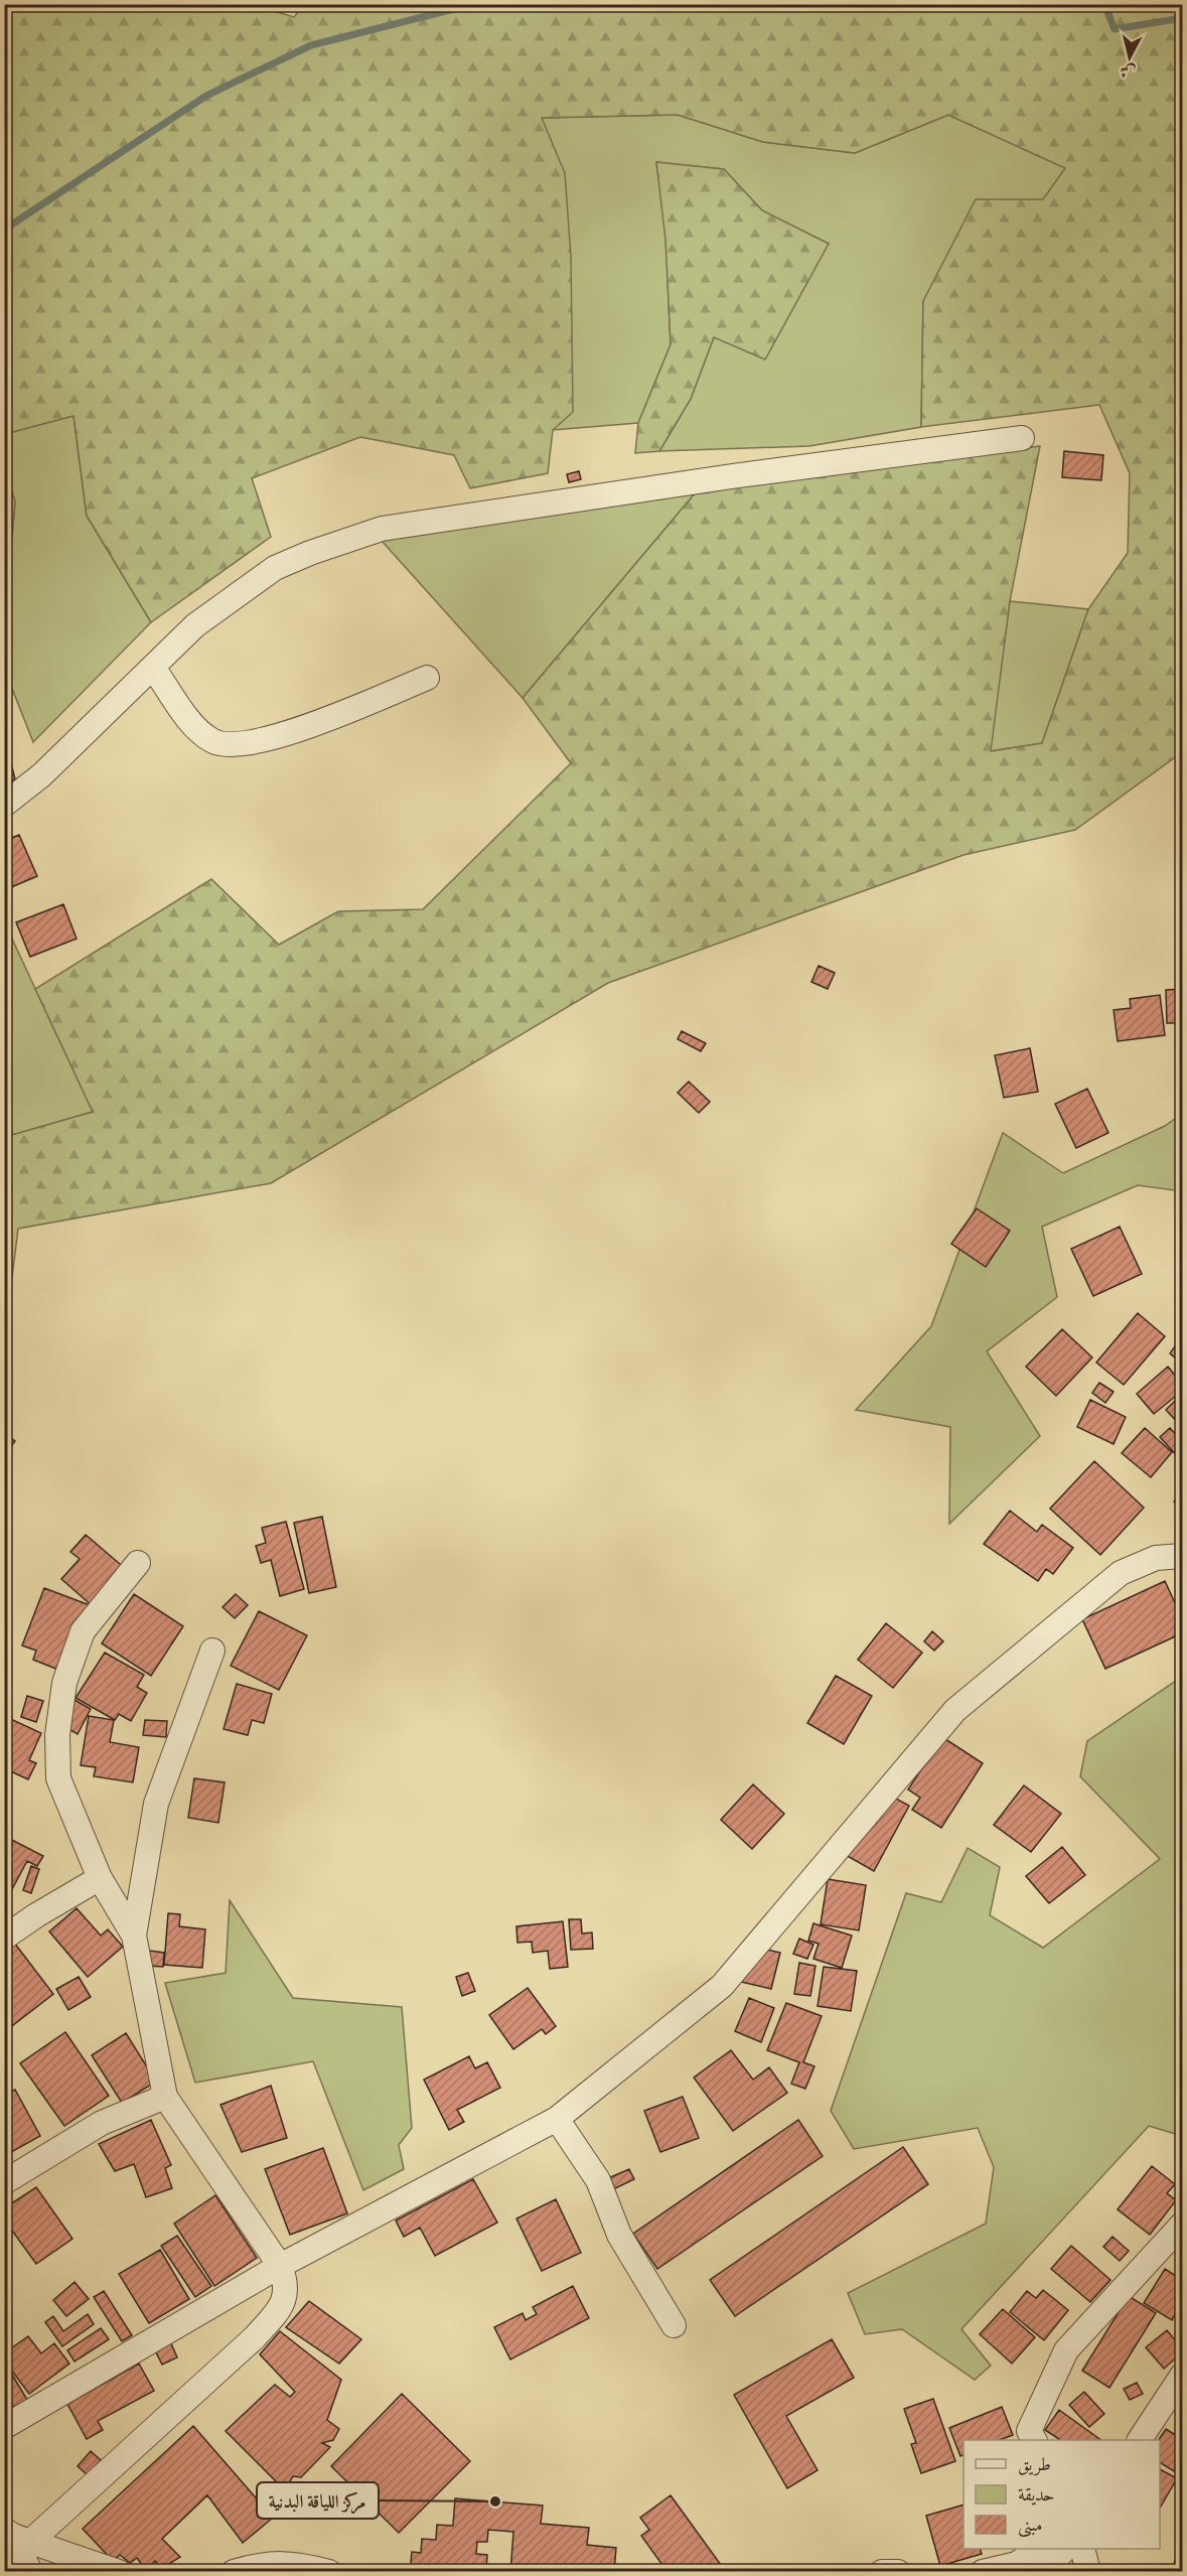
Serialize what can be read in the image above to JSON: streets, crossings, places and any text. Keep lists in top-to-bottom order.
{
  "places": ["مركز اللياقة البدنية"],
  "legend": ["طريق", "حديقة", "مبنى"],
  "north": "bottom"
}
